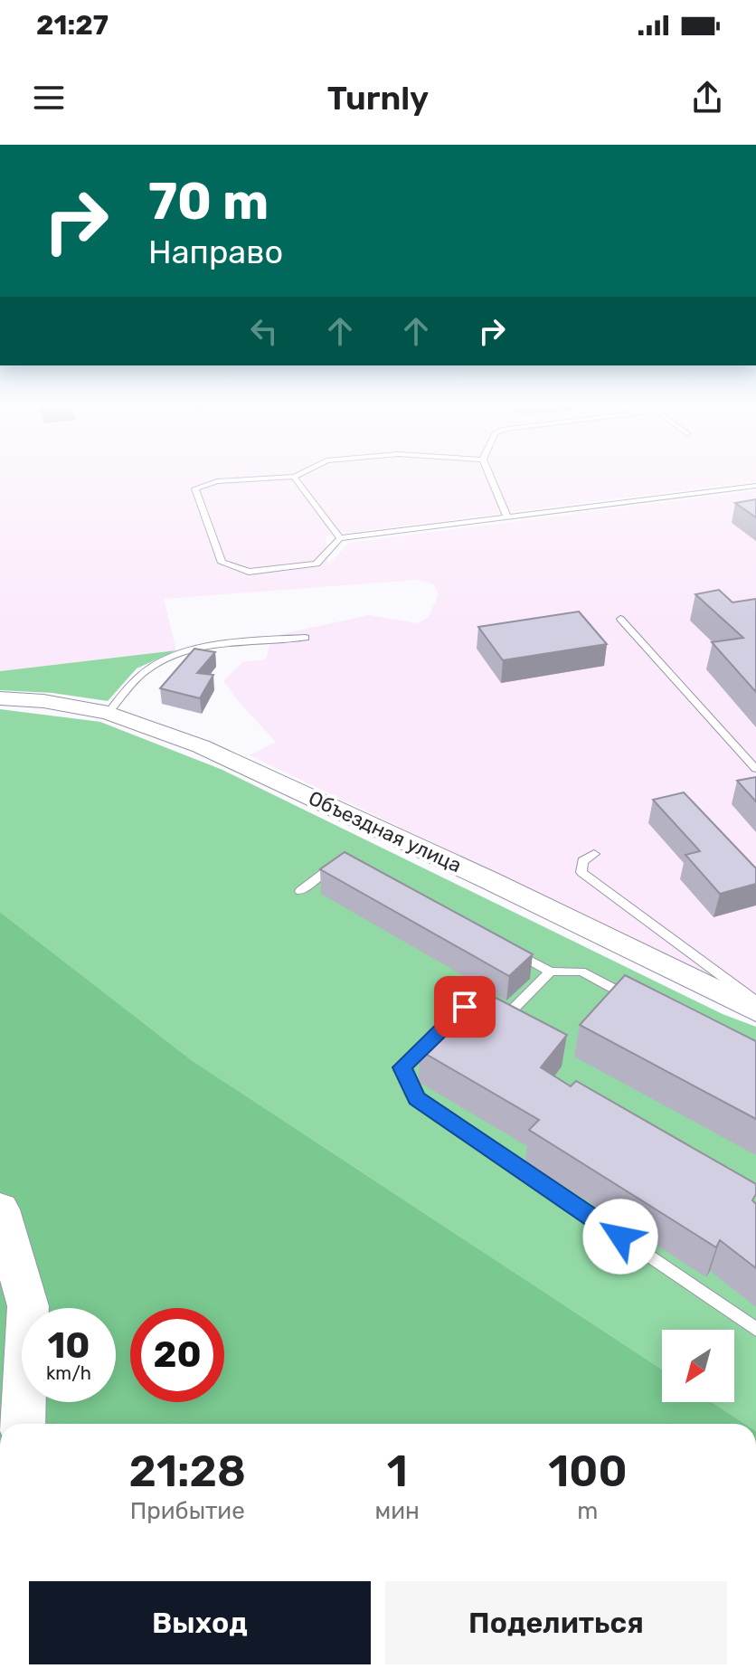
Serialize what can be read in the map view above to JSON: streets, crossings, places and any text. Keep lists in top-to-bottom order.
{
  "streets": {
    "street": ["Объездная улица"]
  },
  "north": "bottom left",
  "page": {
    "status": "21:27",
    "header": "Turnly",
    "turn": ["70 m", "Направо"],
    "speed": "10 km/h",
    "limit": "20",
    "eta": [
      "21:28",
      "Прибытие",
      "1",
      "мин",
      "100",
      "m"
    ],
    "buttons": ["Выход", "Поделиться"]
  }
}
